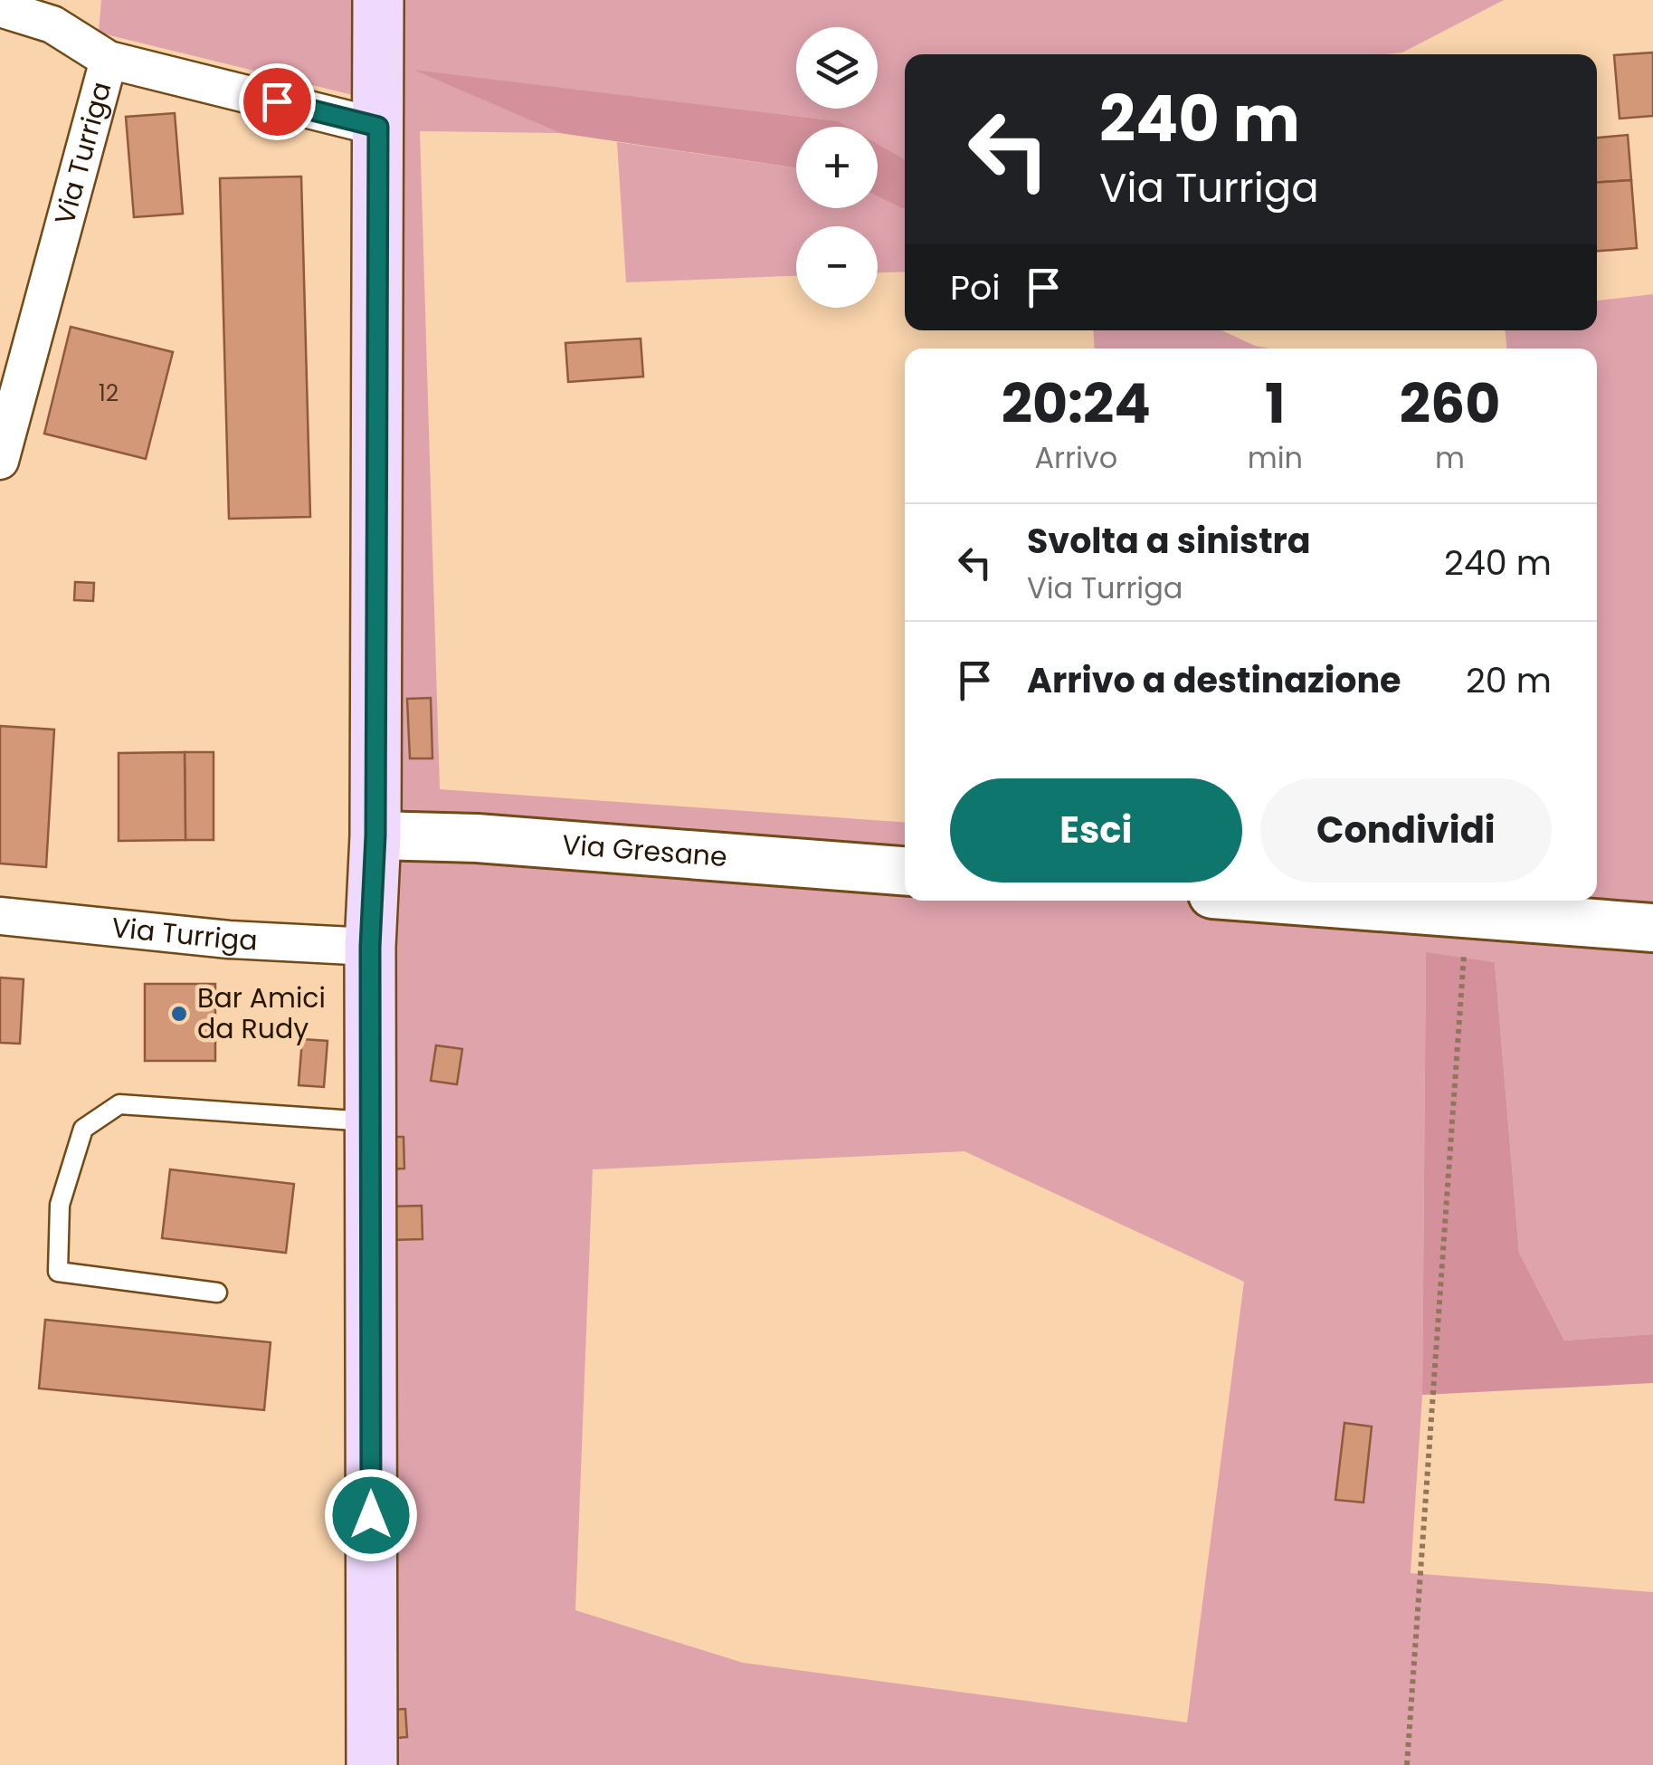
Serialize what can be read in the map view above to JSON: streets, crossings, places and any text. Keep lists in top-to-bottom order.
{
  "streets": {
    "street": ["Via Turriga", "Via Gresane"]
  },
  "places": ["Bar Amici da Rudy"],
  "house_numbers": ["12"],
  "page": {
    "map_buttons": ["+", "−"],
    "turn": ["240 m", "Via Turriga"],
    "then": "Poi",
    "eta": [
      "20:24",
      "Arrivo",
      "1",
      "min",
      "260",
      "m"
    ],
    "list": [
      {
        "name": "Svolta a sinistra",
        "note": "Via Turriga",
        "value": "240 m"
      },
      {
        "name": "Arrivo a destinazione",
        "value": "20 m"
      }
    ],
    "buttons": ["Esci", "Condividi"]
  }
}
